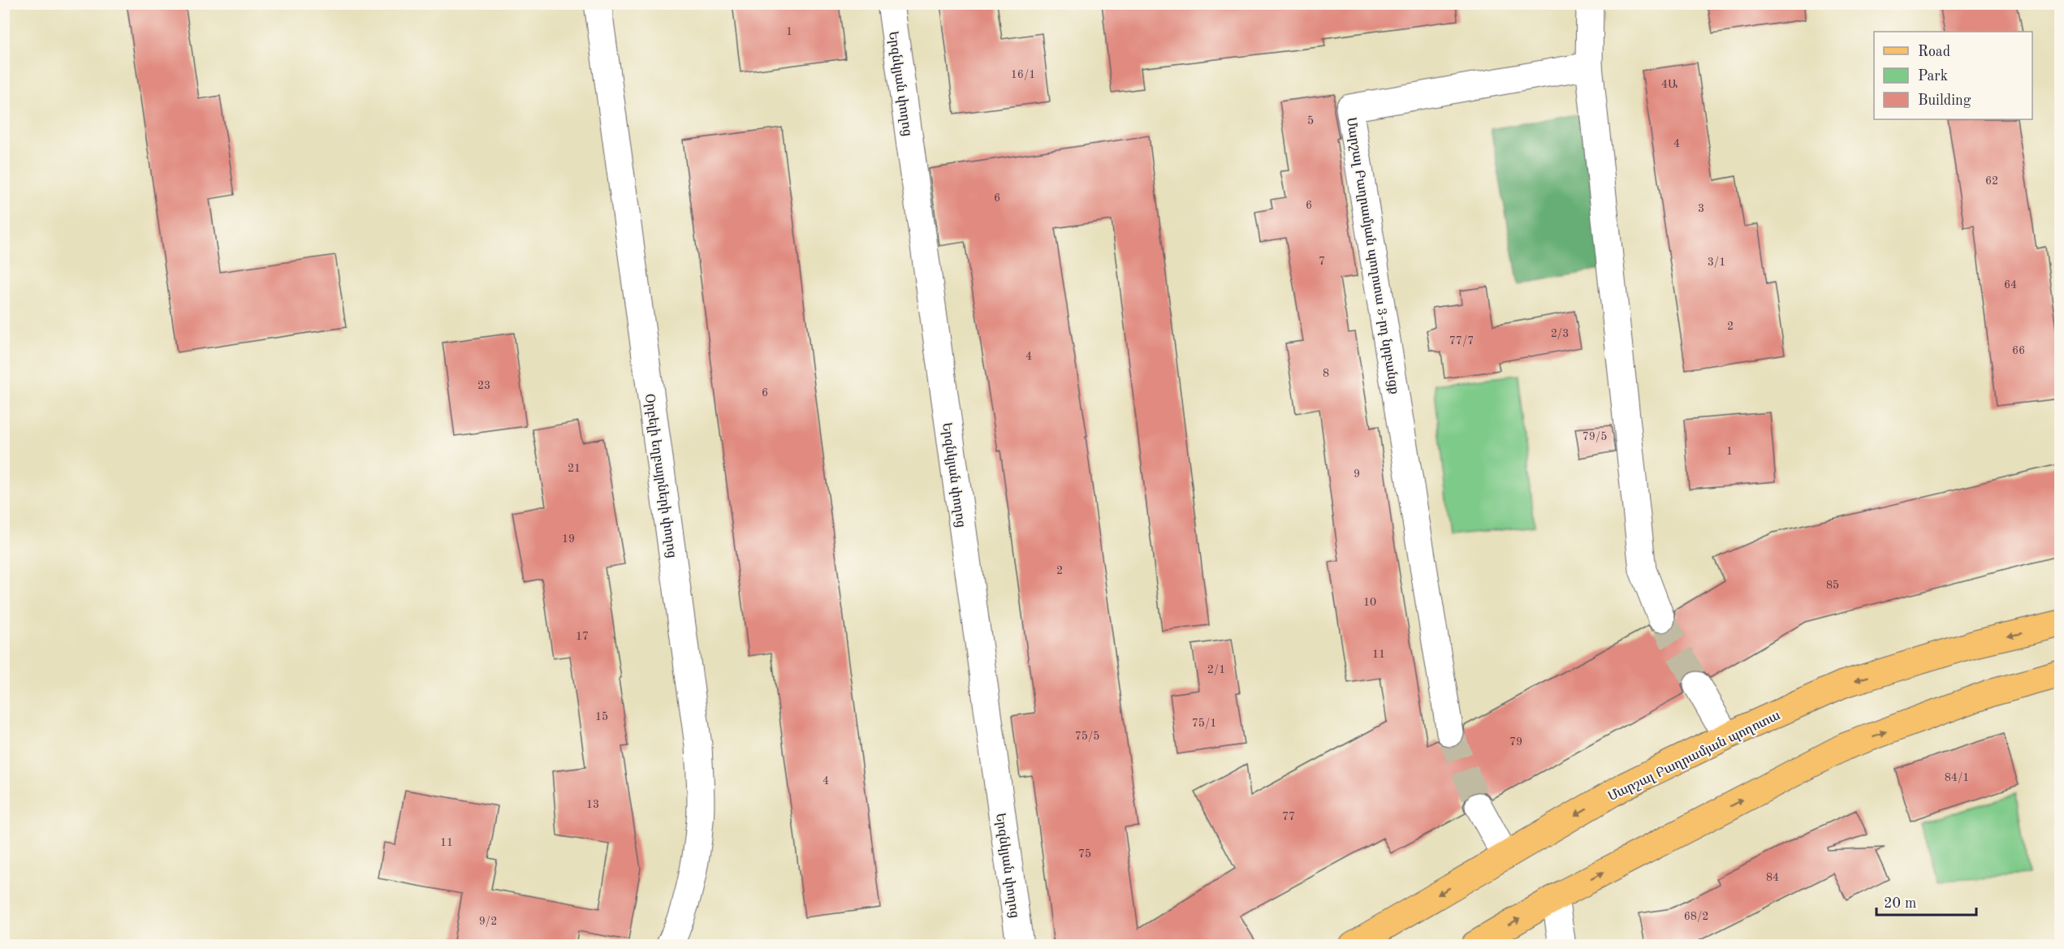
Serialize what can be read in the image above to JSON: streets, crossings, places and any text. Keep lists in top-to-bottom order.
{
  "streets": {
    "main road": ["Մարշալ Բաղրամյան պողոտա"],
    "street": ["Երզնկյան փողոց", "Մարշալ Բաղրամյան պողոտա 3-րդ նրբանցք", "Օրբելի եղբայրների փողոց"]
  },
  "house_numbers": [
    "1",
    "16/1",
    "4Ա",
    "5",
    "4",
    "62",
    "6",
    "6",
    "3",
    "7",
    "3/1",
    "64",
    "2",
    "2/3",
    "77/7",
    "66",
    "4",
    "8",
    "23",
    "6",
    "79/5",
    "1",
    "21",
    "9",
    "19",
    "2",
    "85",
    "10",
    "17",
    "11",
    "2/1",
    "15",
    "75/1",
    "75/5",
    "79",
    "84/1",
    "4",
    "13",
    "77",
    "11",
    "75",
    "84",
    "68/2",
    "9/2"
  ],
  "legend": ["Road", "Park", "Building"],
  "scale_bar": "20 m"
}
